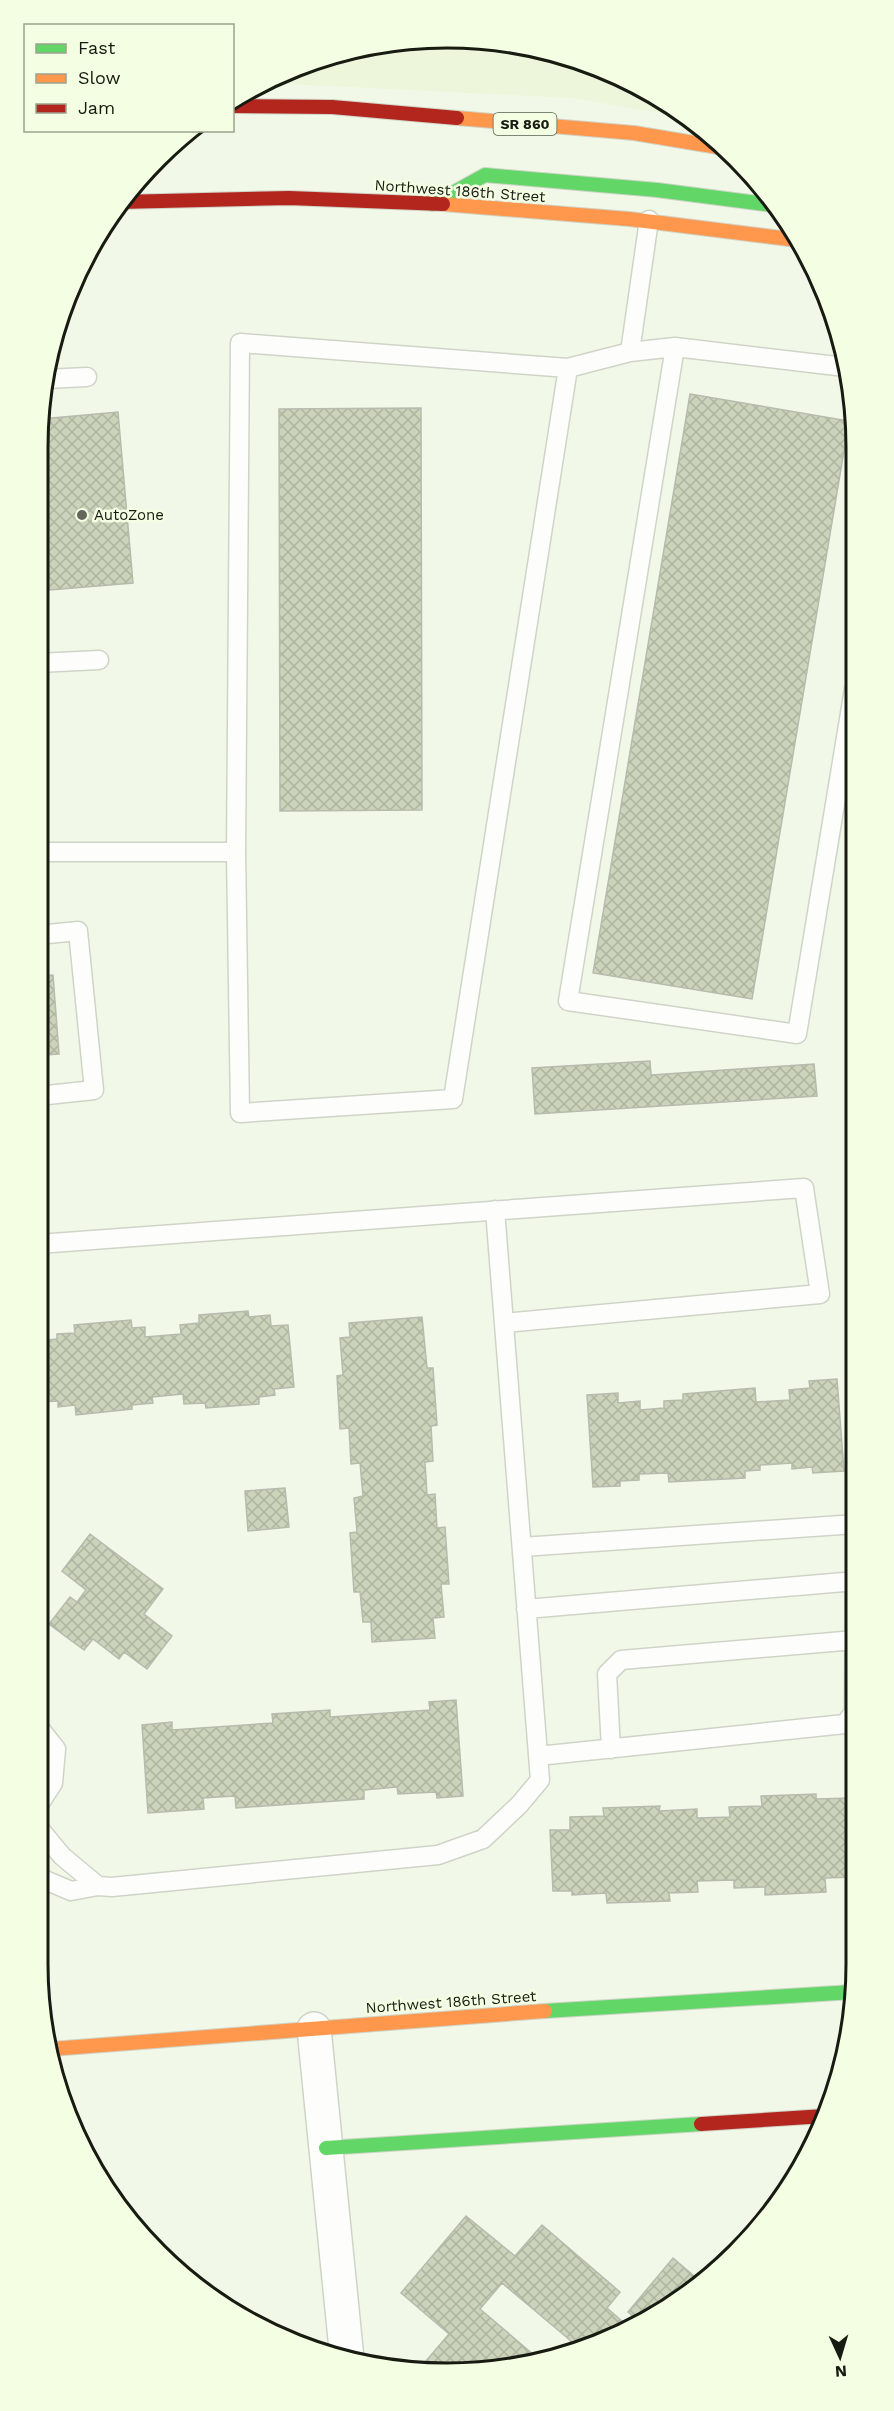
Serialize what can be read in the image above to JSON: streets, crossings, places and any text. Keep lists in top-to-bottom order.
{
  "streets": {
    "main road": ["SR 860", "Northwest 186th Street"]
  },
  "places": ["AutoZone"],
  "legend": ["Fast", "Slow", "Jam"],
  "north": "bottom"
}
